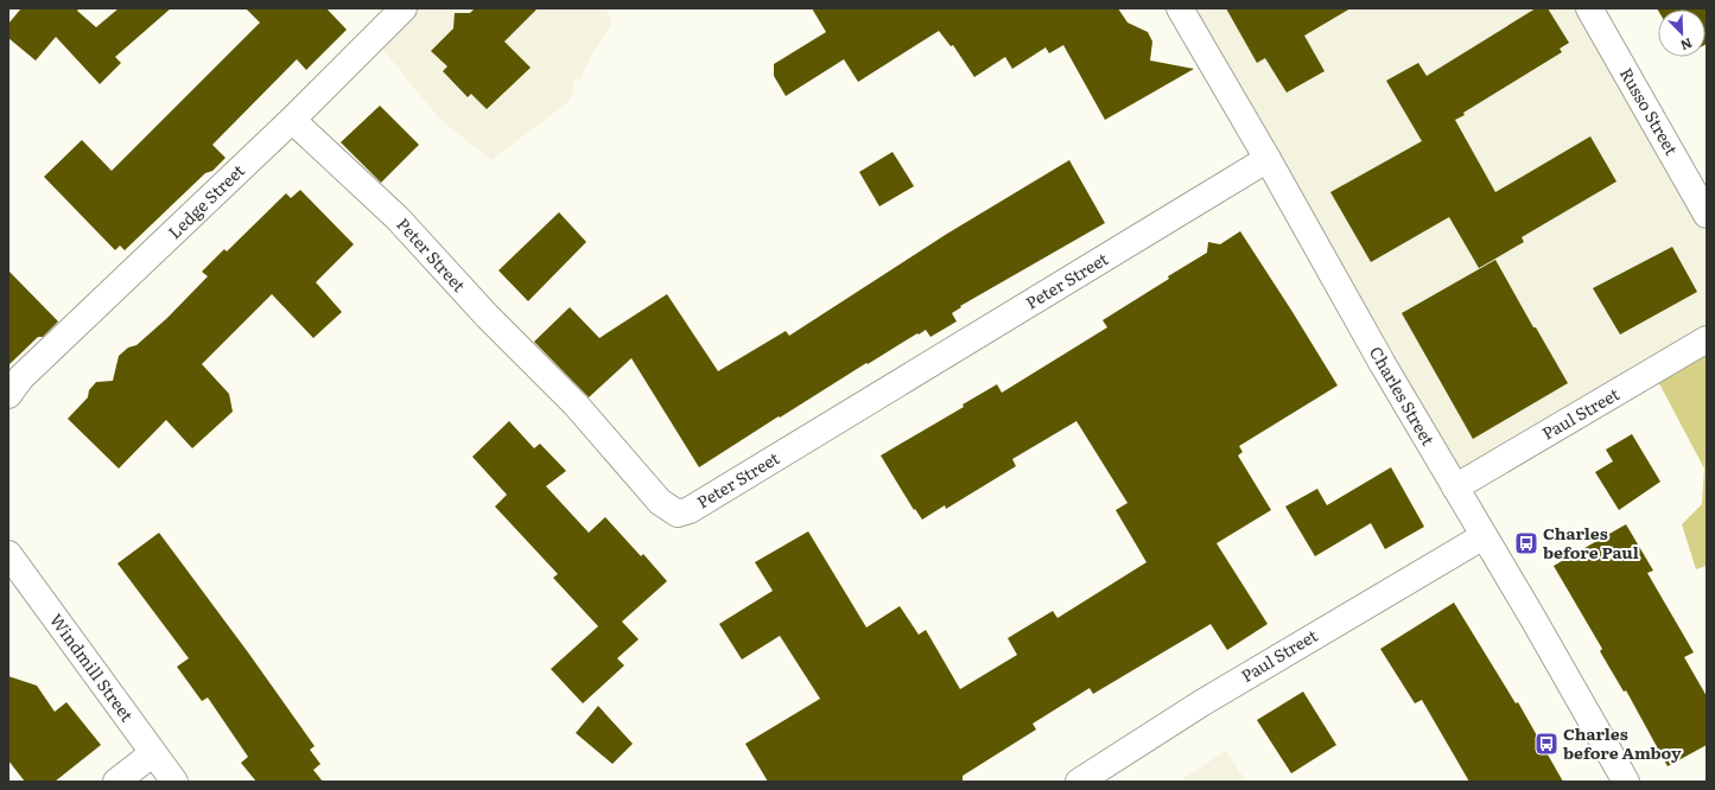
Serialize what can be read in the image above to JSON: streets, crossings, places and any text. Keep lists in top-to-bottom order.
{
  "streets": {
    "street": [
      "Russo Street",
      "Ledge Street",
      "Peter Street",
      "Charles Street",
      "Paul Street",
      "Windmill Street"
    ]
  },
  "crossings": [
    ["Ledge Street", "Peter Street"],
    ["Peter Street", "Charles Street"],
    ["Charles Street", "Paul Street"]
  ],
  "places": {
    "bus stop": ["Charles before Paul", "Charles before Amboy"]
  },
  "north": "bottom right"
}
